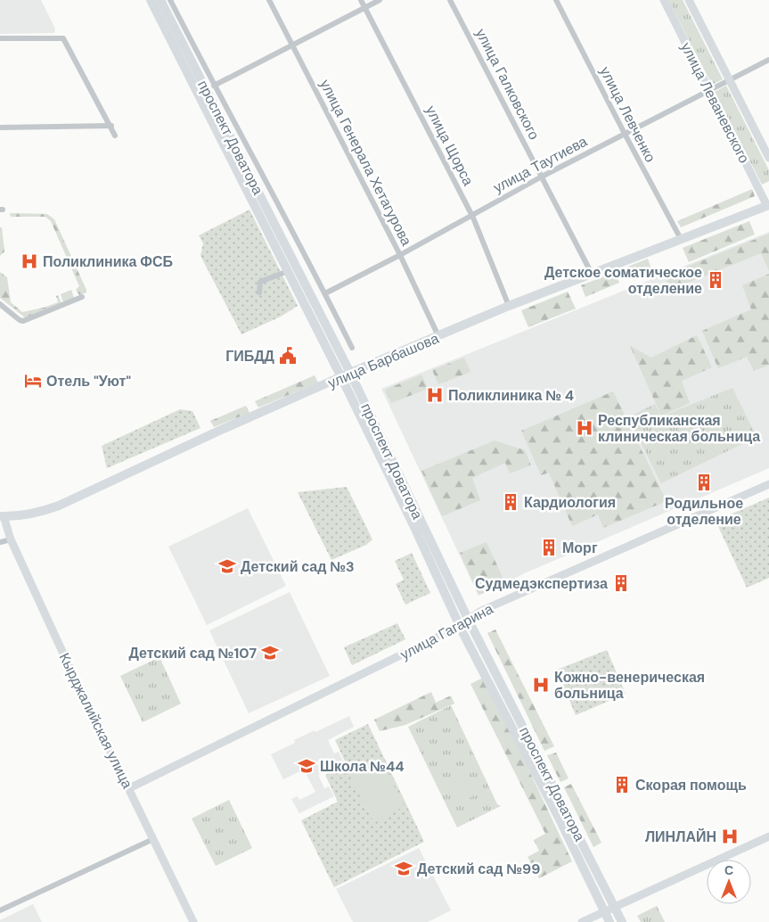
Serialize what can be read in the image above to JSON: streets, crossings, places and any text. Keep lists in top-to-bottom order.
{
  "streets": {
    "main road": ["проспект Доватора", "улица Барбашова"],
    "street": [
      "улица Галковского",
      "улица Леваневского",
      "улица Левченко",
      "улица Щорса",
      "улица Генерала Хетагурова",
      "улица Таутиева",
      "улица Гагарина",
      "Кырджалийская улица"
    ]
  },
  "crossings": [
    ["улица Галковского", "улица Таутиева"],
    ["улица Галковского", "улица Барбашова"],
    ["улица Леваневского", "улица Таутиева"],
    ["улица Леваневского", "улица Барбашова"],
    ["улица Левченко", "улица Таутиева"],
    ["улица Левченко", "улица Барбашова"],
    ["проспект Доватора", "улица Таутиева"],
    ["проспект Доватора", "улица Барбашова"],
    ["проспект Доватора", "улица Гагарина"],
    ["улица Щорса", "улица Таутиева"],
    ["улица Щорса", "улица Барбашова"],
    ["улица Генерала Хетагурова", "улица Таутиева"],
    ["улица Генерала Хетагурова", "улица Барбашова"],
    ["улица Барбашова", "Кырджалийская улица"],
    ["улица Гагарина", "Кырджалийская улица"]
  ],
  "places": {
    "hospital": [
      "Поликлиника ФСБ",
      "Поликлиника № 4",
      "Республиканская клиническая больница",
      "Кожно-венерическая больница",
      "ЛИНЛАЙН"
    ],
    "building": [
      "Детское соматическое отделение",
      "Родильное отделение",
      "Кардиология",
      "Морг",
      "Судмедэкспертиза",
      "Скорая помощь"
    ],
    "public building": ["ГИБДД"],
    "hotel": ["Отель \"Уют\""],
    "school or university": [
      "Детский сад №3",
      "Детский сад №107",
      "Школа №44",
      "Детский сад №99"
    ]
  },
  "north": "top"
}
